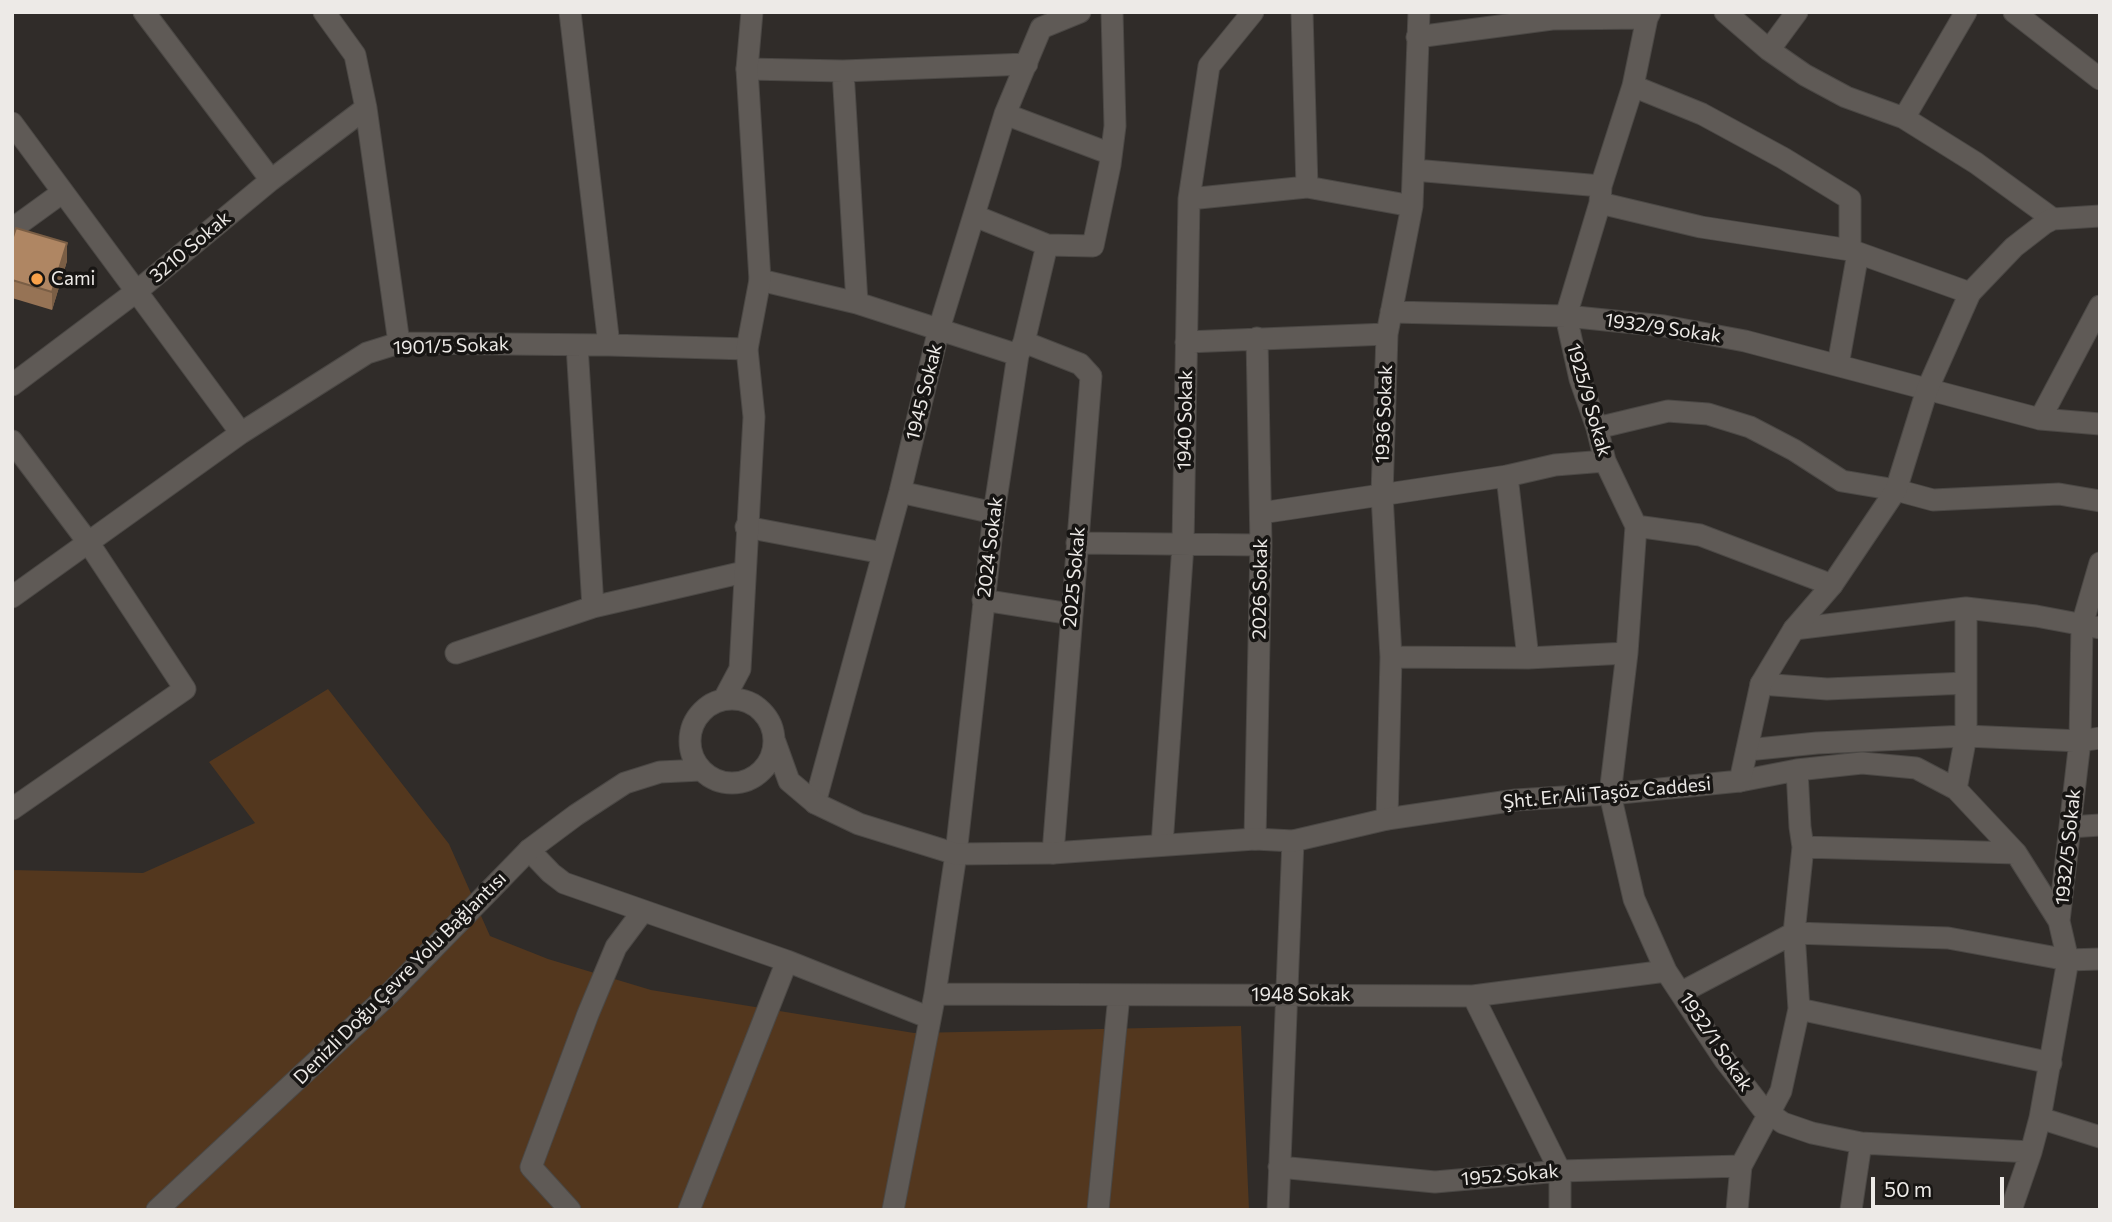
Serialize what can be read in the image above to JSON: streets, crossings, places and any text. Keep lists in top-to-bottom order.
{
  "streets": {
    "street": [
      "3210 Sokak",
      "1932/9 Sokak",
      "1901/5 Sokak",
      "1945 Sokak",
      "1925/9 Sokak",
      "1936 Sokak",
      "1940 Sokak",
      "2024 Sokak",
      "2025 Sokak",
      "2026 Sokak",
      "Şht. Er Ali Taşöz Caddesi",
      "1932/5 Sokak",
      "Denizli Doğu Çevre Yolu Bağlantısı",
      "1948 Sokak",
      "1932/1 Sokak",
      "1952 Sokak"
    ]
  },
  "crossings": [
    ["1932/9 Sokak", "1925/9 Sokak"],
    ["1932/9 Sokak", "1936 Sokak"],
    ["1945 Sokak", "2025 Sokak"],
    ["1945 Sokak", "Şht. Er Ali Taşöz Caddesi"],
    ["1925/9 Sokak", "Şht. Er Ali Taşöz Caddesi"],
    ["1925/9 Sokak", "1932/1 Sokak"],
    ["1936 Sokak", "Şht. Er Ali Taşöz Caddesi"],
    ["1940 Sokak", "Şht. Er Ali Taşöz Caddesi"],
    ["2024 Sokak", "2025 Sokak"],
    ["2024 Sokak", "Şht. Er Ali Taşöz Caddesi"],
    ["2024 Sokak", "1948 Sokak"],
    ["2025 Sokak", "Şht. Er Ali Taşöz Caddesi"],
    ["2026 Sokak", "Şht. Er Ali Taşöz Caddesi"],
    ["Şht. Er Ali Taşöz Caddesi", "1932/5 Sokak"],
    ["Şht. Er Ali Taşöz Caddesi", "1932/1 Sokak"],
    ["1932/5 Sokak", "1932/1 Sokak"],
    ["1948 Sokak", "1932/1 Sokak"]
  ],
  "places": ["Cami"],
  "scale_bar": "50 m"
}
